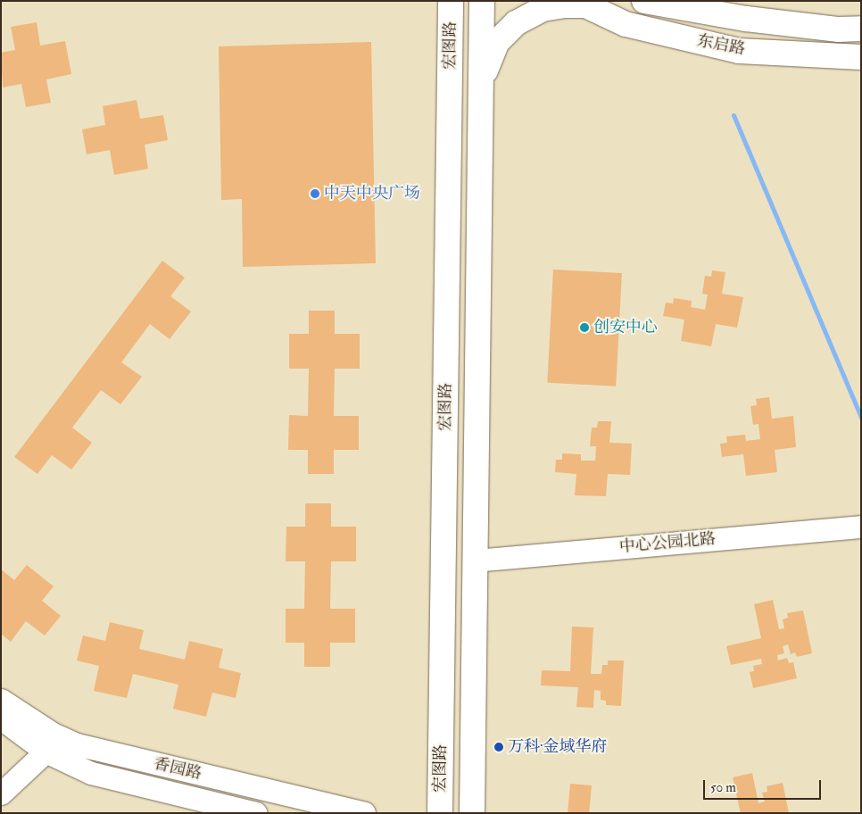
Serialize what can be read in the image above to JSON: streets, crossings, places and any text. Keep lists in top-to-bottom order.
{
  "streets": {
    "main road": ["宏图路", "东启路"],
    "street": ["中心公园北路", "香园路"]
  },
  "crossings": [
    ["宏图路", "中心公园北路"]
  ],
  "places": ["中天中央广场", "创安中心", "万科·金域华府"],
  "scale_bar": "50 m"
}
